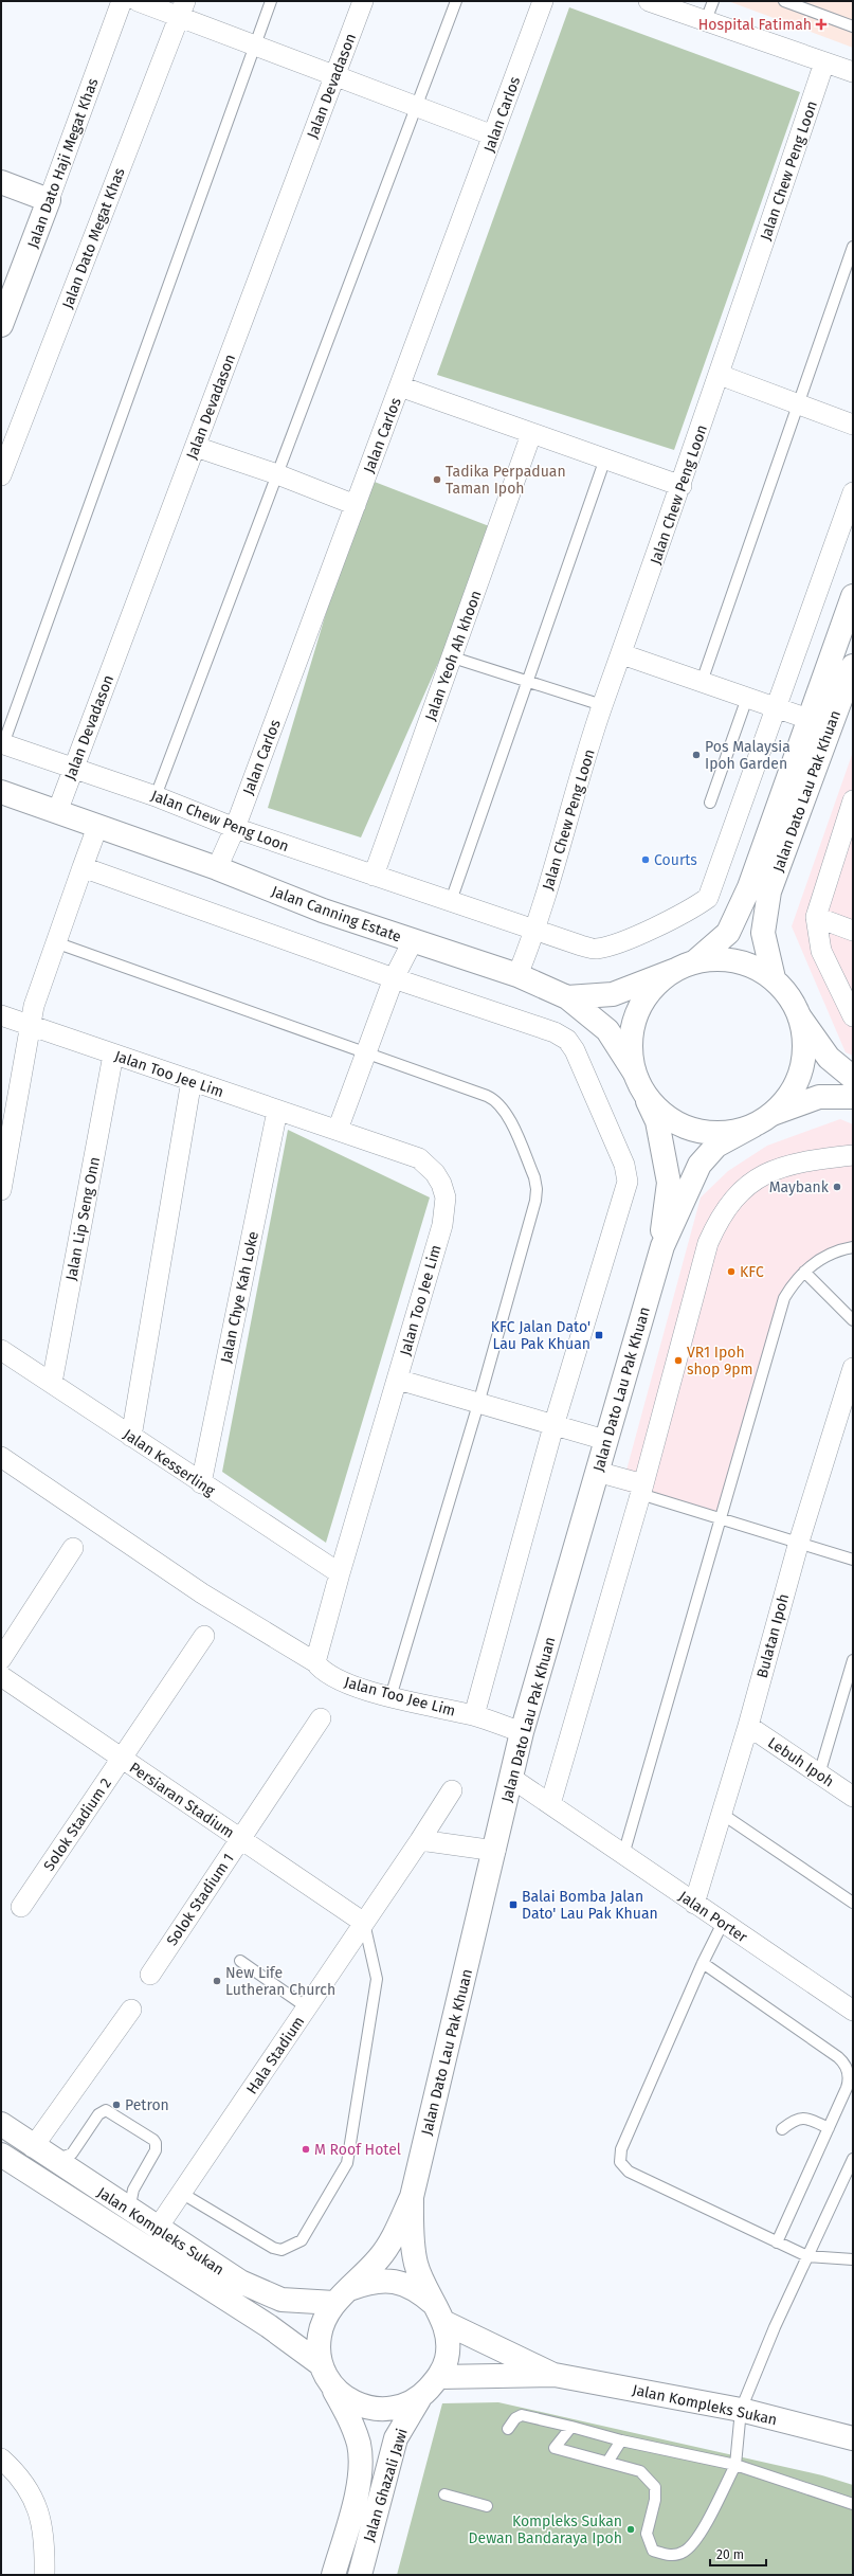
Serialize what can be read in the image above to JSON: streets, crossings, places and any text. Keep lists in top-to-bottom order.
{
  "streets": {
    "main road": [
      "Jalan Dato Haji Megat Khas",
      "Jalan Dato Lau Pak Khuan",
      "Jalan Canning Estate",
      "Jalan Kompleks Sukan",
      "Jalan Ghazali Jawi"
    ],
    "street": [
      "Jalan Devadason",
      "Jalan Carlos",
      "Jalan Chew Peng Loon",
      "Jalan Dato Megat Khas",
      "Jalan Yeoh Ah khoon",
      "Jalan Too Jee Lim",
      "Jalan Lip Seng Onn",
      "Jalan Chye Kah Loke",
      "Jalan Kesserling",
      "Bulatan Ipoh",
      "Lebuh Ipoh",
      "Persiaran Stadium",
      "Solok Stadium 2",
      "Solok Stadium 1",
      "Jalan Porter",
      "Hala Stadium"
    ]
  },
  "crossings": [
    ["Jalan Devadason", "Jalan Chew Peng Loon"],
    ["Jalan Devadason", "Jalan Canning Estate"],
    ["Jalan Carlos", "Jalan Chew Peng Loon"],
    ["Jalan Carlos", "Jalan Canning Estate"],
    ["Jalan Chew Peng Loon", "Jalan Yeoh Ah khoon"],
    ["Jalan Chew Peng Loon", "Jalan Canning Estate"],
    ["Jalan Dato Lau Pak Khuan", "Jalan Canning Estate"],
    ["Jalan Dato Lau Pak Khuan", "Jalan Too Jee Lim"],
    ["Jalan Dato Lau Pak Khuan", "Jalan Porter"],
    ["Jalan Too Jee Lim", "Jalan Lip Seng Onn"],
    ["Jalan Too Jee Lim", "Jalan Chye Kah Loke"],
    ["Jalan Too Jee Lim", "Jalan Kesserling"],
    ["Jalan Lip Seng Onn", "Jalan Kesserling"],
    ["Jalan Chye Kah Loke", "Jalan Kesserling"],
    ["Bulatan Ipoh", "Lebuh Ipoh"],
    ["Bulatan Ipoh", "Jalan Porter"],
    ["Persiaran Stadium", "Solok Stadium 2"],
    ["Persiaran Stadium", "Solok Stadium 1"],
    ["Persiaran Stadium", "Hala Stadium"],
    ["Hala Stadium", "Jalan Kompleks Sukan"],
    ["Jalan Kompleks Sukan", "Jalan Ghazali Jawi"]
  ],
  "places": {
    "health": ["Hospital Fatimah"],
    "other": [
      "Tadika Perpaduan Taman Ipoh",
      "Pos Malaysia Ipoh Garden",
      "Courts",
      "Maybank",
      "KFC",
      "VR1 Ipoh shop 9pm",
      "New Life Lutheran Church",
      "Petron",
      "M Roof Hotel",
      "Kompleks Sukan Dewan Bandaraya Ipoh"
    ],
    "transit": ["KFC Jalan Dato' Lau Pak Khuan", "Balai Bomba Jalan Dato' Lau Pak Khuan"]
  },
  "scale_bar": "20 m"
}
